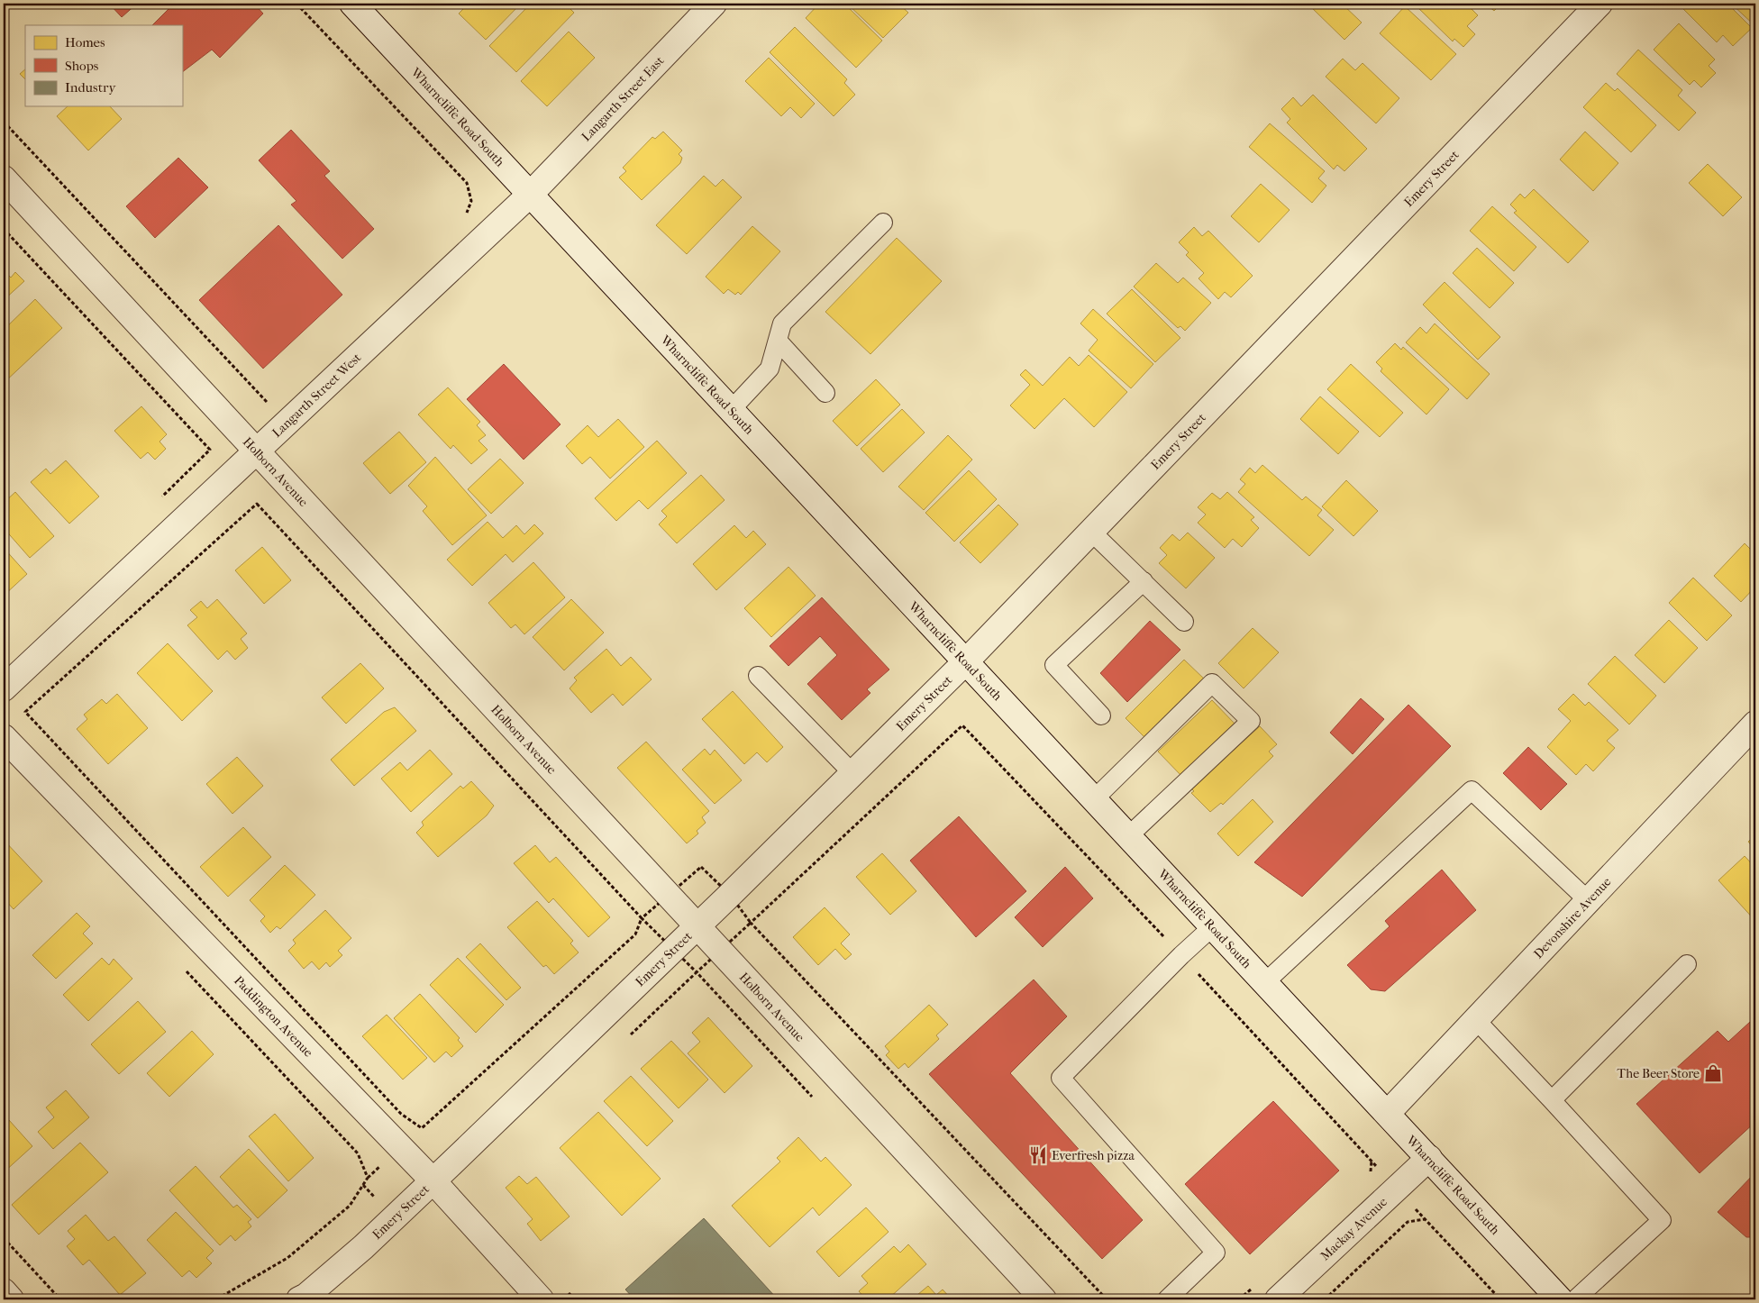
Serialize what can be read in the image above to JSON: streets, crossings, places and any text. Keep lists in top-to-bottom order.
{
  "streets": {
    "street": [
      "Langarth Street East",
      "Wharncliffe Road South",
      "Emery Street",
      "Langarth Street West",
      "Holborn Avenue",
      "Devonshire Avenue",
      "Paddington Avenue",
      "Mackay Avenue"
    ]
  },
  "crossings": [
    ["Langarth Street East", "Wharncliffe Road South"],
    ["Langarth Street East", "Langarth Street West"],
    ["Wharncliffe Road South", "Emery Street"],
    ["Wharncliffe Road South", "Langarth Street West"],
    ["Wharncliffe Road South", "Devonshire Avenue"],
    ["Wharncliffe Road South", "Mackay Avenue"],
    ["Emery Street", "Holborn Avenue"],
    ["Emery Street", "Paddington Avenue"],
    ["Langarth Street West", "Holborn Avenue"]
  ],
  "places": {
    "shop": ["The Beer Store"],
    "restaurant": ["Everfresh pizza"]
  },
  "legend": ["Homes", "Shops", "Industry"]
}
